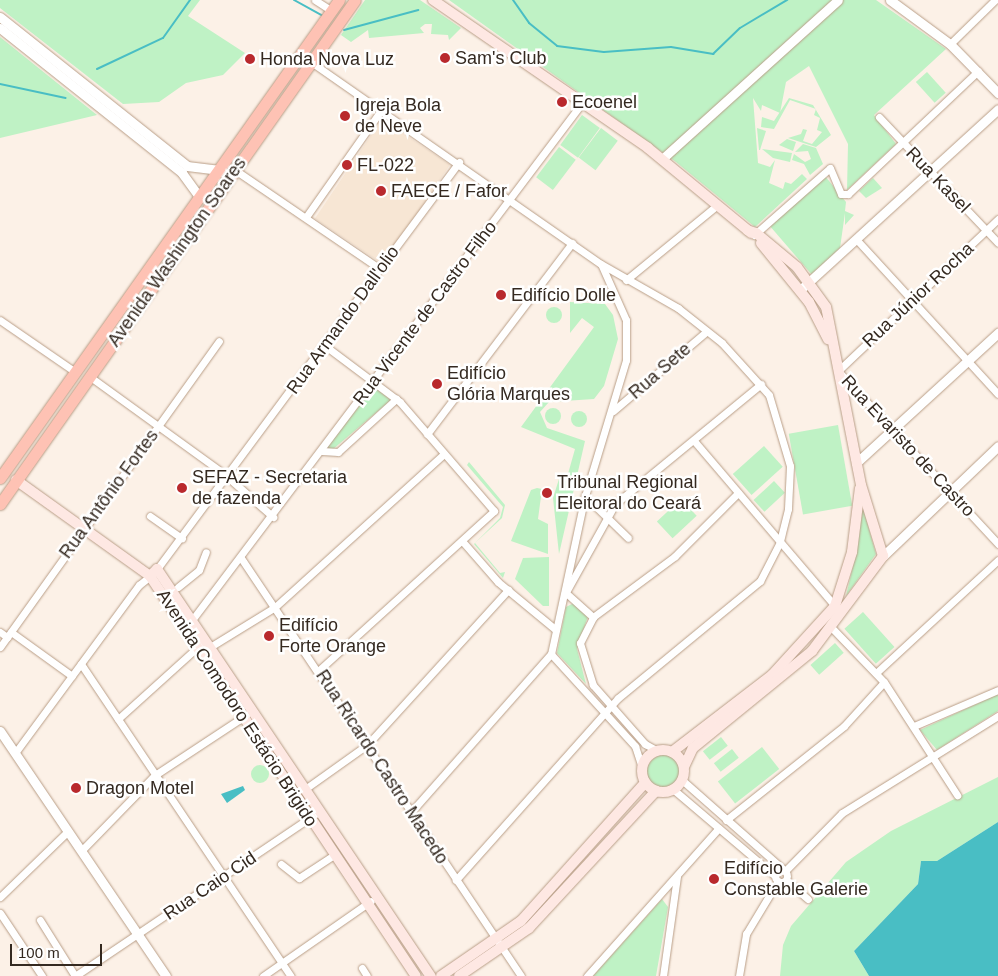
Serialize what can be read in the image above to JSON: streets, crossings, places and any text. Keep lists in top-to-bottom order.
{
  "streets": {
    "highway": ["Avenida Washington Soares"],
    "main road": ["Avenida Comodoro Estácio Brigido"],
    "street": [
      "Rua Kasel",
      "Rua Júnior Rocha",
      "Rua Vicente de Castro Filho",
      "Rua Armando Dall'olio",
      "Rua Sete",
      "Rua Evaristo de Castro",
      "Rua Antônio Fortes",
      "Rua Ricardo Castro Macedo",
      "Rua Caio Cid"
    ]
  },
  "crossings": [
    ["Rua Kasel", "Rua Júnior Rocha"],
    ["Avenida Washington Soares", "Avenida Comodoro Estácio Brigido"],
    ["Rua Júnior Rocha", "Rua Evaristo de Castro"],
    ["Rua Vicente de Castro Filho", "Avenida Comodoro Estácio Brigido"],
    ["Rua Vicente de Castro Filho", "Rua Ricardo Castro Macedo"],
    ["Rua Armando Dall'olio", "Avenida Comodoro Estácio Brigido"],
    ["Rua Antônio Fortes", "Avenida Comodoro Estácio Brigido"],
    ["Avenida Comodoro Estácio Brigido", "Rua Caio Cid"]
  ],
  "places": [
    "Sam's Club",
    "Honda Nova Luz",
    "Ecoenel",
    "Igreja Bola de Neve",
    "FL-022",
    "FAECE / Fafor",
    "Edifício Dolle",
    "Edifício Glória Marques",
    "SEFAZ - Secretaria de fazenda",
    "Tribunal Regional Eleitoral do Ceará",
    "Edifício Forte Orange",
    "Dragon Motel",
    "Edifício Constable Galerie"
  ],
  "scale_bar": "100 m"
}
